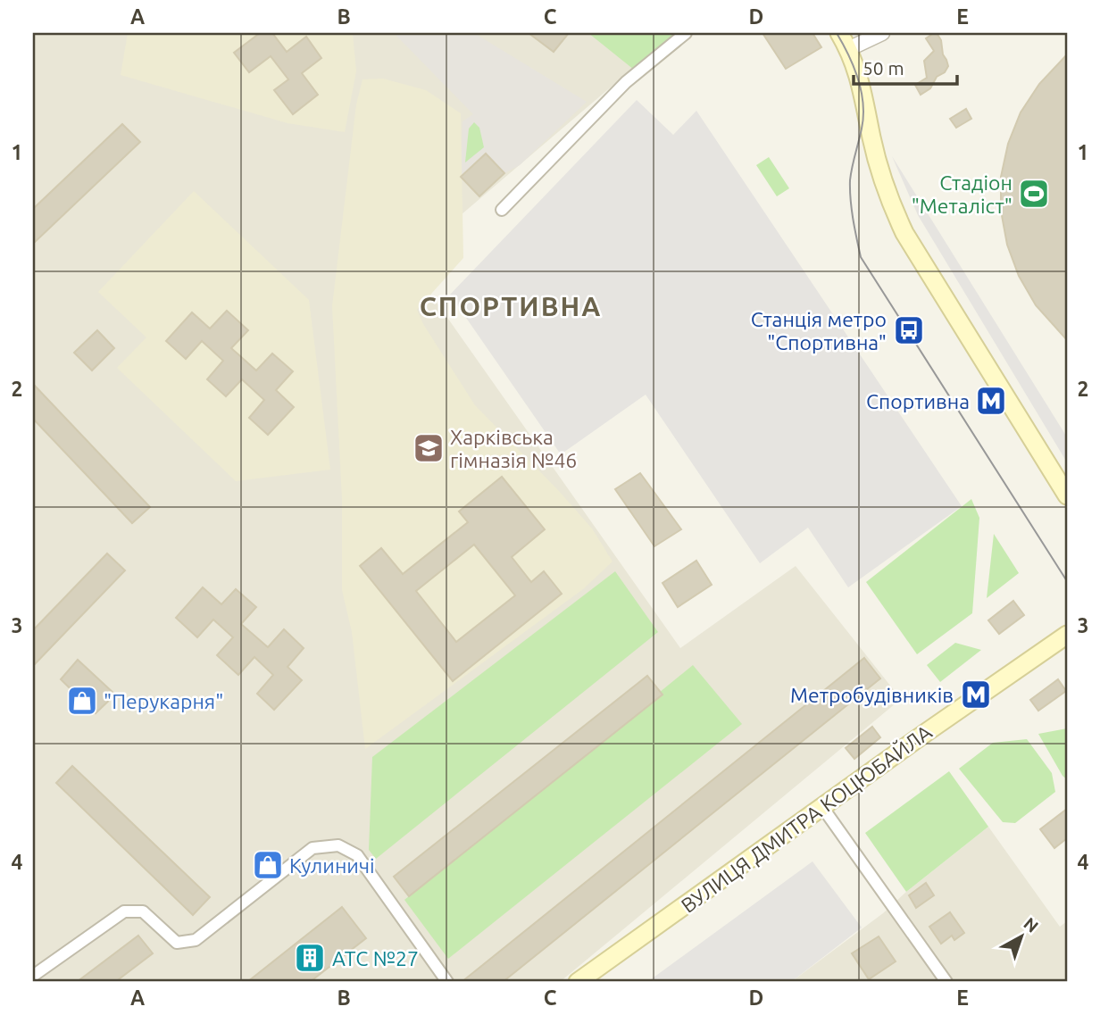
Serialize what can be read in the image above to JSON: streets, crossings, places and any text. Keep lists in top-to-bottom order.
{
  "streets": {
    "main road": ["ВУЛИЦЯ ДМИТРА КОЦЮБАЙЛА"]
  },
  "districts": ["СПОРТИВНА"],
  "places": {
    "sports": ["Стадіон \"Металіст\""],
    "bus stop": ["Станція метро \"Спортивна\""],
    "metro station": ["Спортивна", "Метробудівників"],
    "school or university": ["Харківська гімназія №46"],
    "shop": ["\"Перукарня\"", "Кулиничі"],
    "building": ["АТС №27"]
  },
  "scale_bar": "50 m",
  "north": "top right",
  "grid": {
    "columns": [
      "A",
      "B",
      "C",
      "D",
      "E"
    ],
    "rows": [
      "1",
      "2",
      "3",
      "4"
    ]
  }
}
